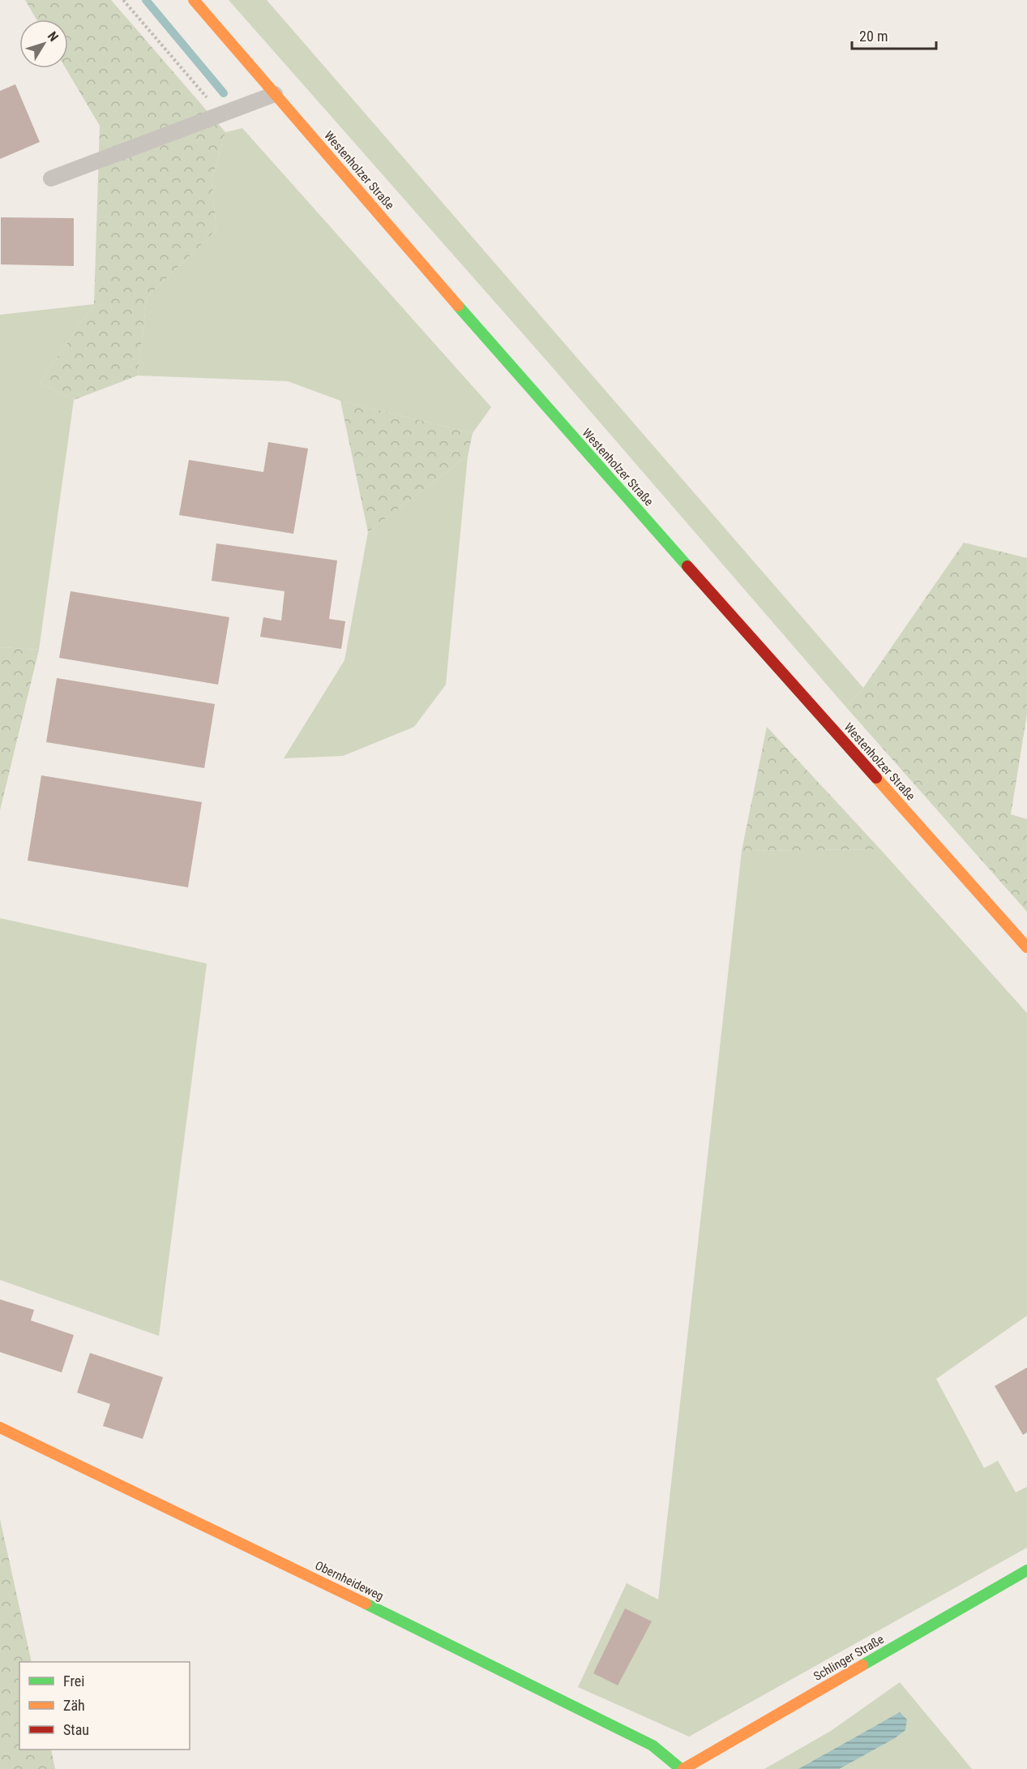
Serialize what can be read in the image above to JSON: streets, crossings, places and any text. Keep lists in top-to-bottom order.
{
  "streets": {
    "main road": ["Westenholzer Straße", "Obernheideweg", "Schlinger Straße"]
  },
  "crossings": [
    ["Obernheideweg", "Schlinger Straße"]
  ],
  "legend": ["Frei", "Zäh", "Stau"],
  "scale_bar": "20 m",
  "north": "top right"
}
